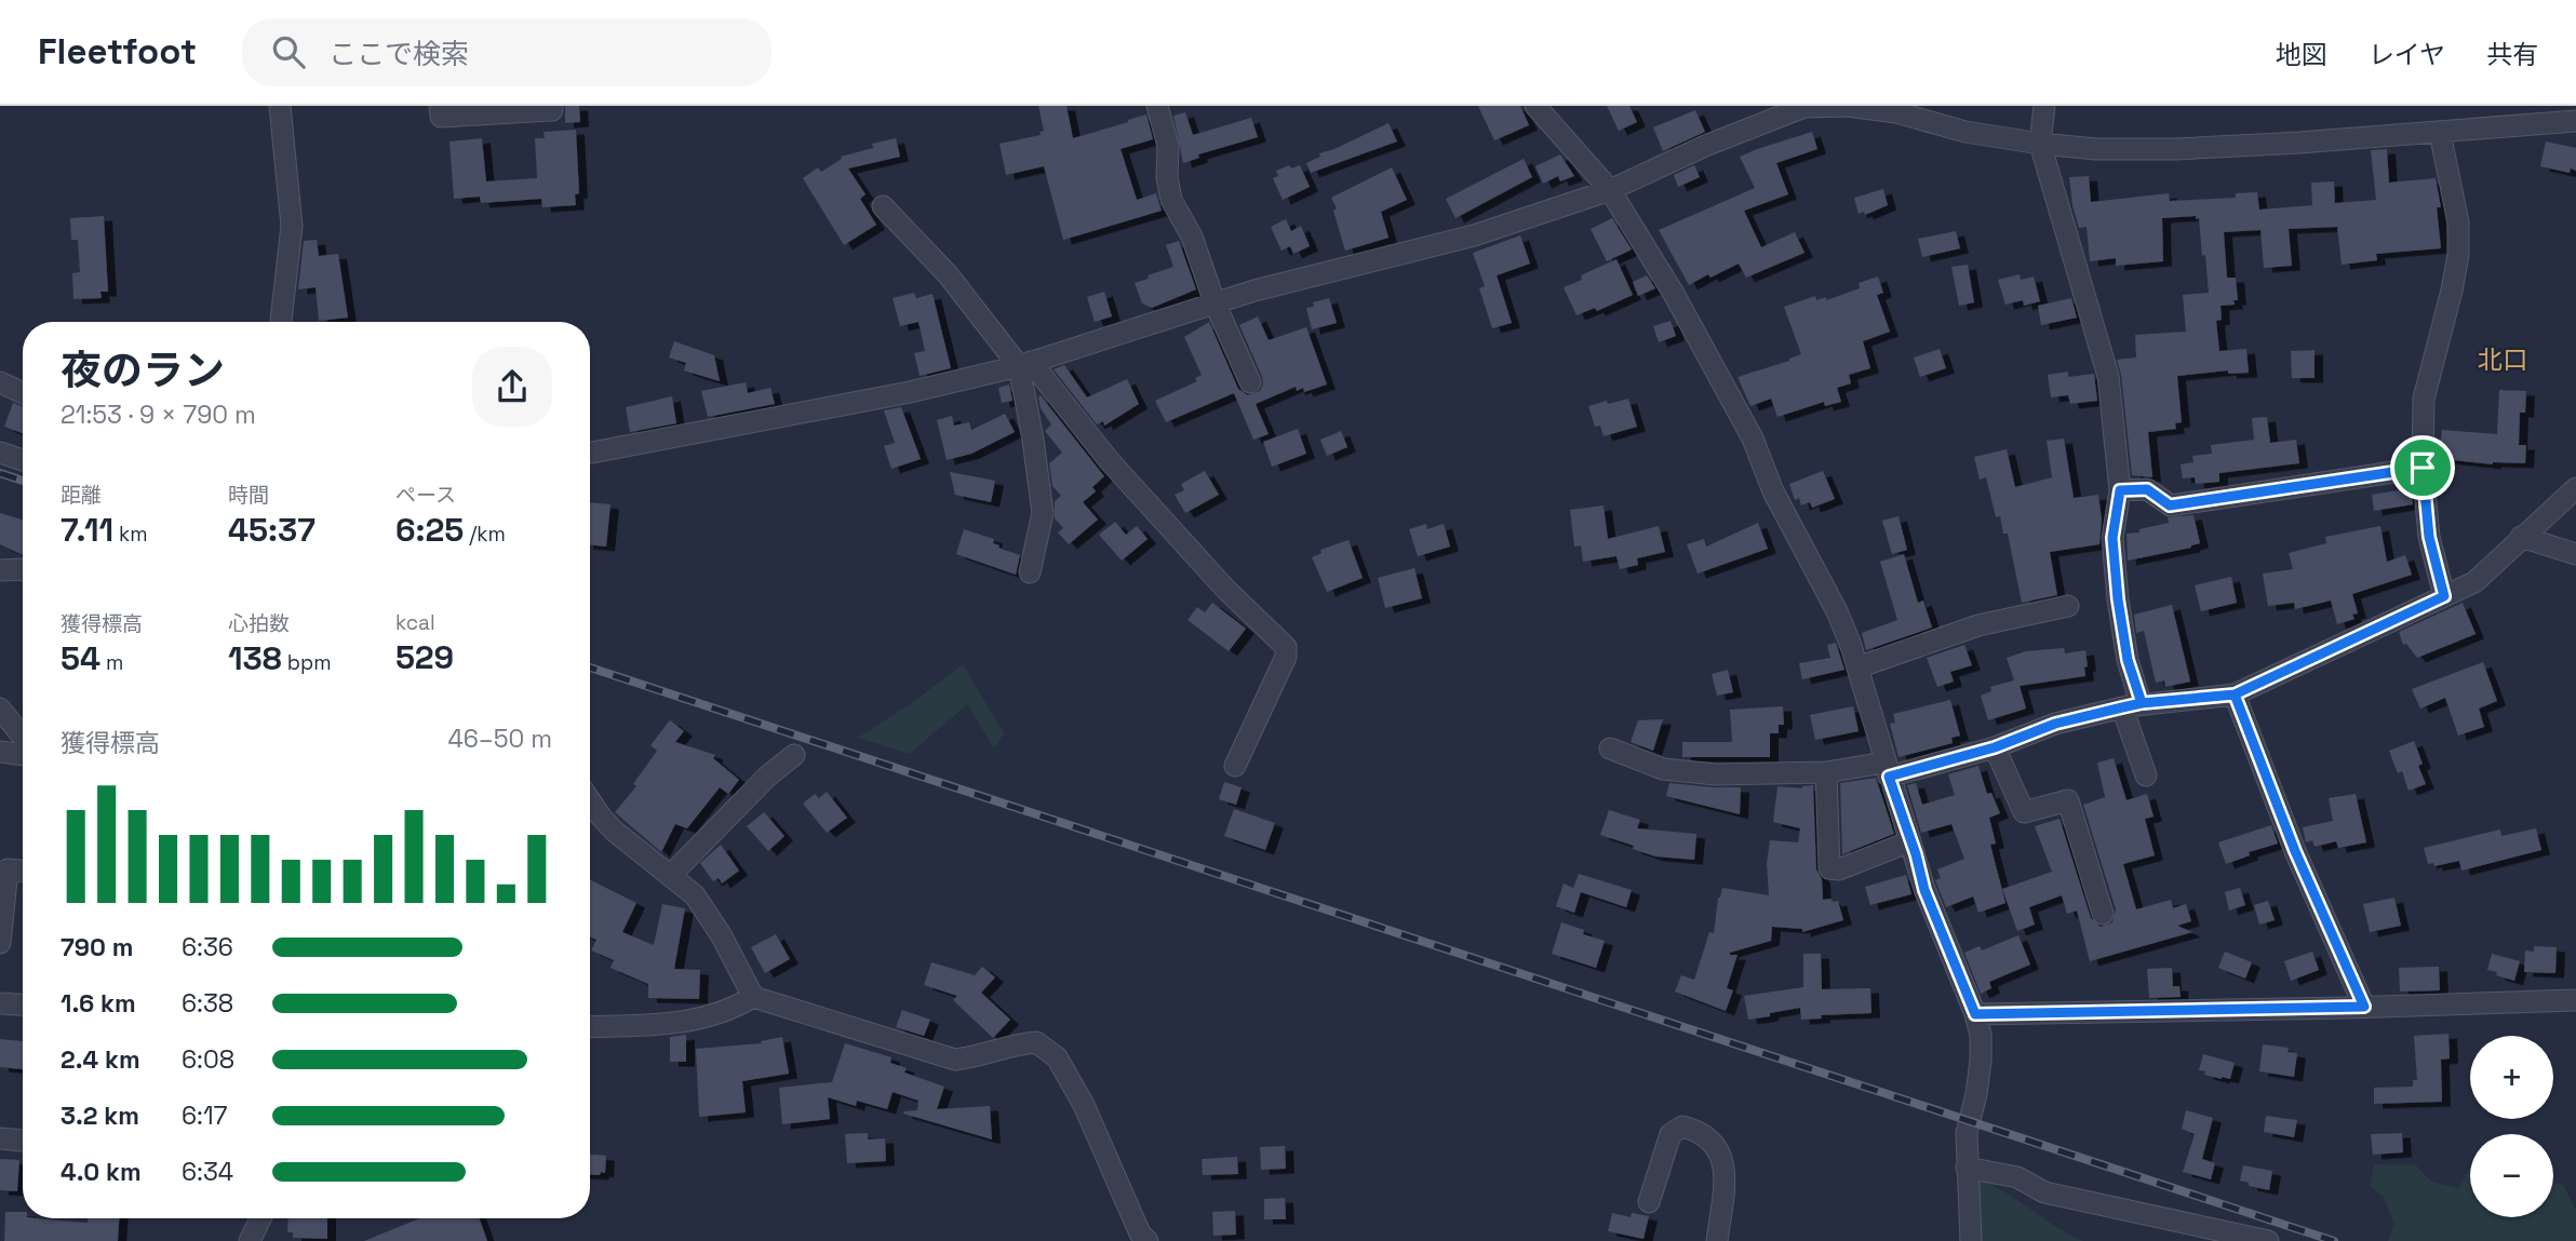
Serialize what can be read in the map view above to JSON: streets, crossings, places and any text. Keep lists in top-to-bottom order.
{
  "districts": ["北口"],
  "page": {
    "header": "Fleetfoot",
    "search": "ここで検索",
    "nav": ["地図", "レイヤ", "共有"],
    "heading": ["夜のラン", "21:53 · 9 × 790 m"],
    "stats": [
      ["距離", "7.11 km"],
      ["時間", "45:37"],
      ["ペース", "6:25 /km"],
      ["獲得標高", "54 m"],
      ["心拍数", "138 bpm"],
      ["kcal", "529"]
    ],
    "chart": ["獲得標高", "46–50 m"],
    "list": [
      {
        "name": "790 m",
        "note": "6:36"
      },
      {
        "name": "1.6 km",
        "note": "6:38"
      },
      {
        "name": "2.4 km",
        "note": "6:08"
      },
      {
        "name": "3.2 km",
        "note": "6:17"
      },
      {
        "name": "4.0 km",
        "note": "6:34"
      }
    ],
    "map_buttons": ["+", "−"]
  }
}
